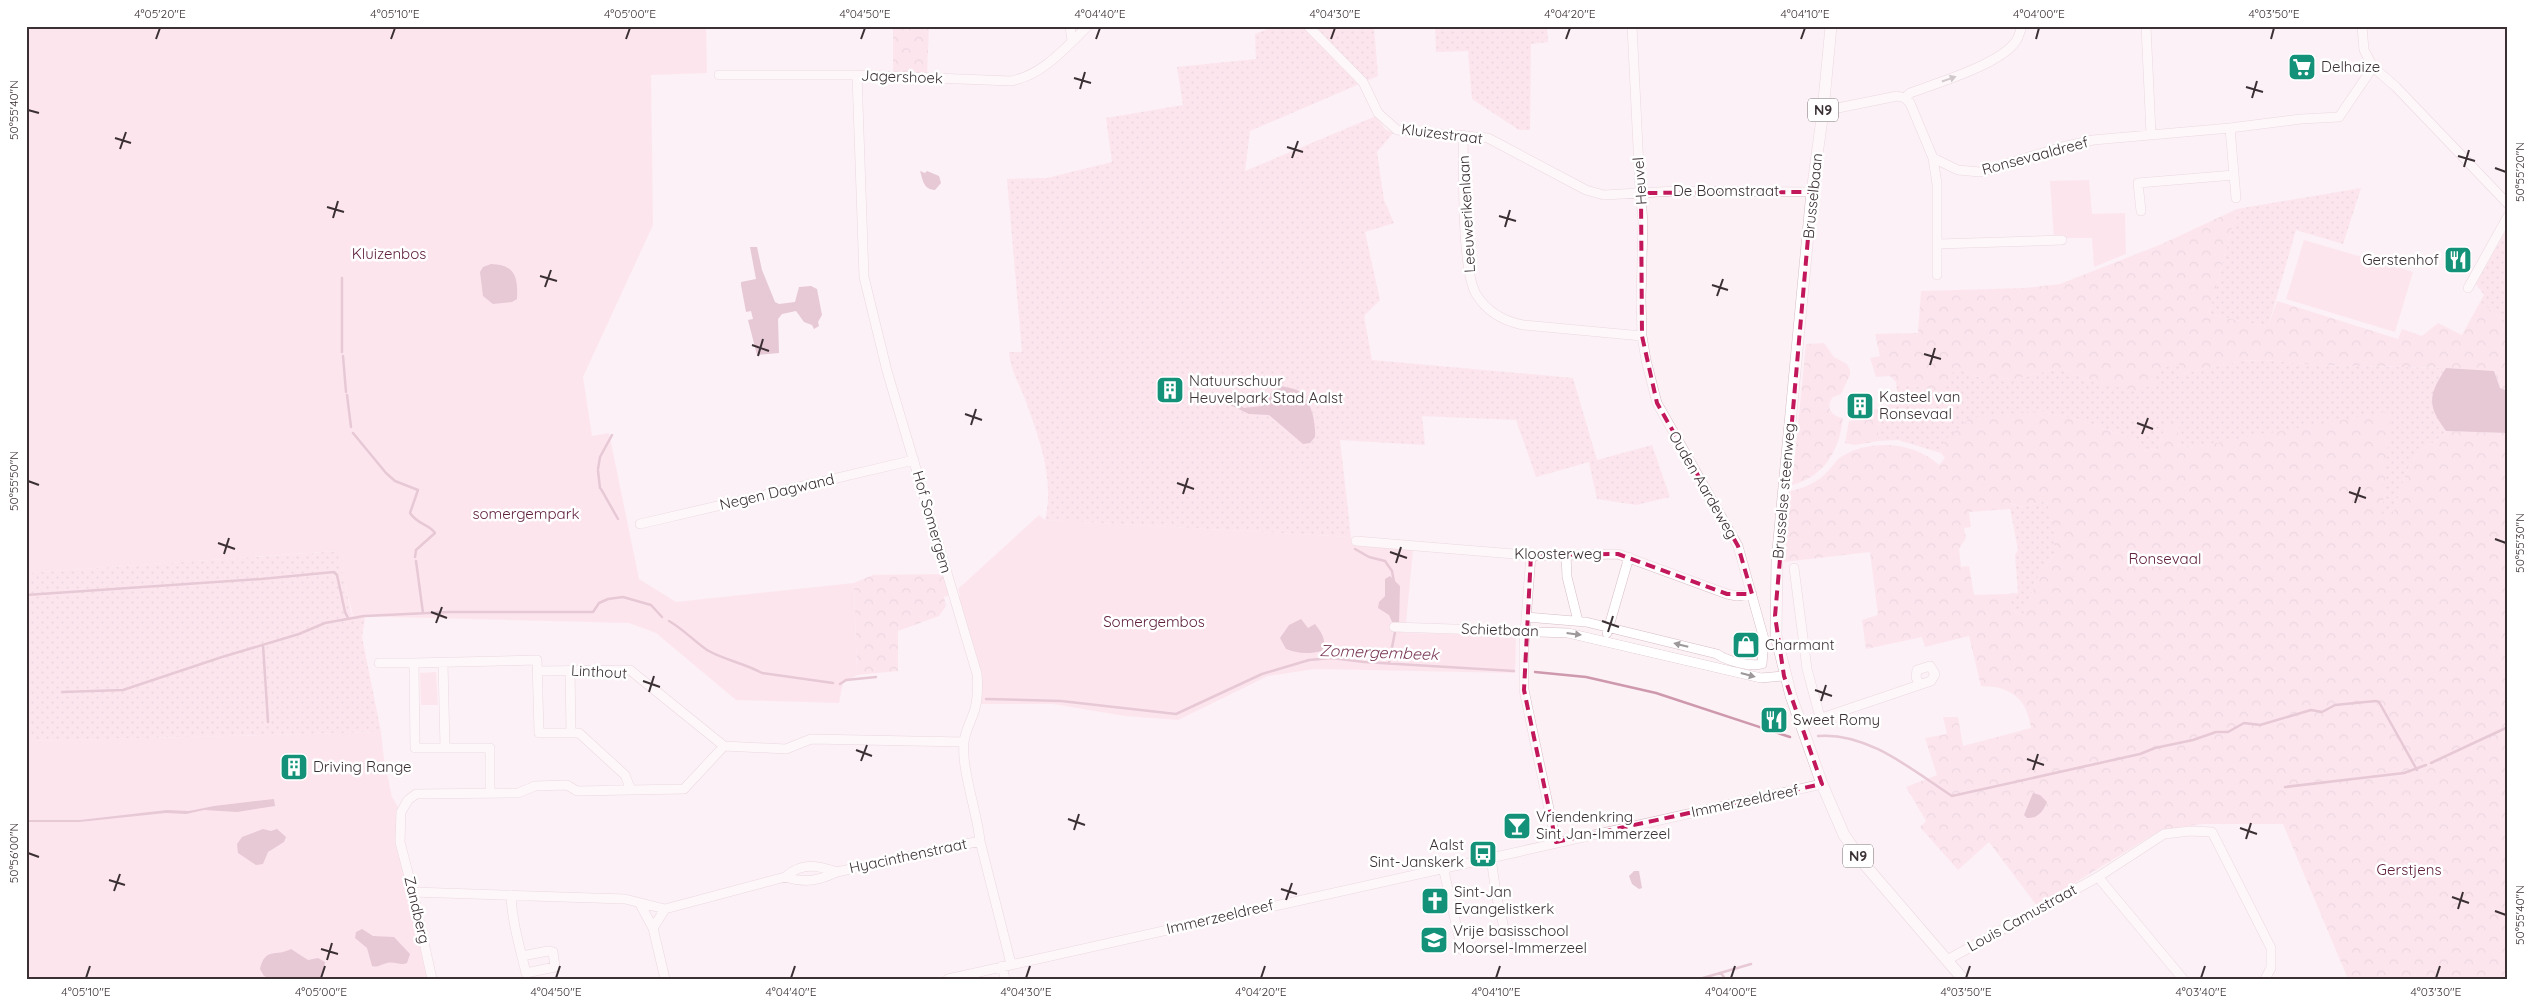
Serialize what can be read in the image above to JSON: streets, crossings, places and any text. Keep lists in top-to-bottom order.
{
  "streets": {
    "main road": ["N9", "Brusselbaan", "Brusselse steenweg"],
    "street": [
      "Jagershoek",
      "Kluizestraat",
      "Ronsevaaldreef",
      "Heuvel",
      "De Boomstraat",
      "Leeuwerikenlaan",
      "Ouden Aardeweg",
      "Negen Dagwand",
      "Hof Somergem",
      "Kloosterweg",
      "Schietbaan",
      "Linthout",
      "Immerzeeldreef",
      "Hyacinthenstraat",
      "Zandberg",
      "Louis Camustraat"
    ]
  },
  "crossings": [
    ["Jagershoek", "Hof Somergem"],
    ["Kluizestraat", "Heuvel"],
    ["Kluizestraat", "De Boomstraat"],
    ["Kluizestraat", "Leeuwerikenlaan"],
    ["Heuvel", "De Boomstraat"],
    ["Heuvel", "Leeuwerikenlaan"],
    ["Heuvel", "Ouden Aardeweg"],
    ["De Boomstraat", "Brusselbaan"],
    ["Brusselbaan", "Brusselse steenweg"],
    ["Leeuwerikenlaan", "Ouden Aardeweg"],
    ["Ouden Aardeweg", "Kloosterweg"],
    ["Ouden Aardeweg", "Schietbaan"],
    ["Brusselse steenweg", "Schietbaan"],
    ["Brusselse steenweg", "Immerzeeldreef"],
    ["Brusselse steenweg", "Louis Camustraat"],
    ["Negen Dagwand", "Hof Somergem"],
    ["Hof Somergem", "Immerzeeldreef"],
    ["Hof Somergem", "Hyacinthenstraat"],
    ["Linthout", "Zandberg"],
    ["Hyacinthenstraat", "Zandberg"]
  ],
  "water": ["Zomergembeek"],
  "parks": [
    "Kluizenbos",
    "somergempark",
    "Ronsevaal",
    "Somergembos",
    "Gerstjens"
  ],
  "places": {
    "supermarket": ["Delhaize"],
    "restaurant": ["Gerstenhof", "Sweet Romy"],
    "building": ["Natuurschuur Heuvelpark Stad Aalst", "Kasteel van Ronsevaal", "Driving Range"],
    "shop": ["Charmant"],
    "bar": ["Vriendenkring Sint Jan-Immerzeel"],
    "bus stop": ["Aalst Sint-Janskerk"],
    "church": ["Sint-Jan Evangelistkerk"],
    "school or university": ["Vrije basisschool Moorsel-Immerzeel"]
  },
  "coordinates": [
    "4°05'20\"E",
    "4°05'10\"E",
    "4°05'00\"E",
    "4°04'50\"E",
    "4°04'40\"E",
    "4°04'30\"E",
    "4°04'20\"E",
    "4°04'10\"E",
    "4°04'00\"E",
    "4°03'50\"E",
    "50°55'40\"N",
    "50°55'20\"N",
    "50°55'50\"N",
    "50°55'30\"N",
    "50°56'00\"N",
    "4°03'40\"E",
    "4°03'30\"E"
  ]
}
